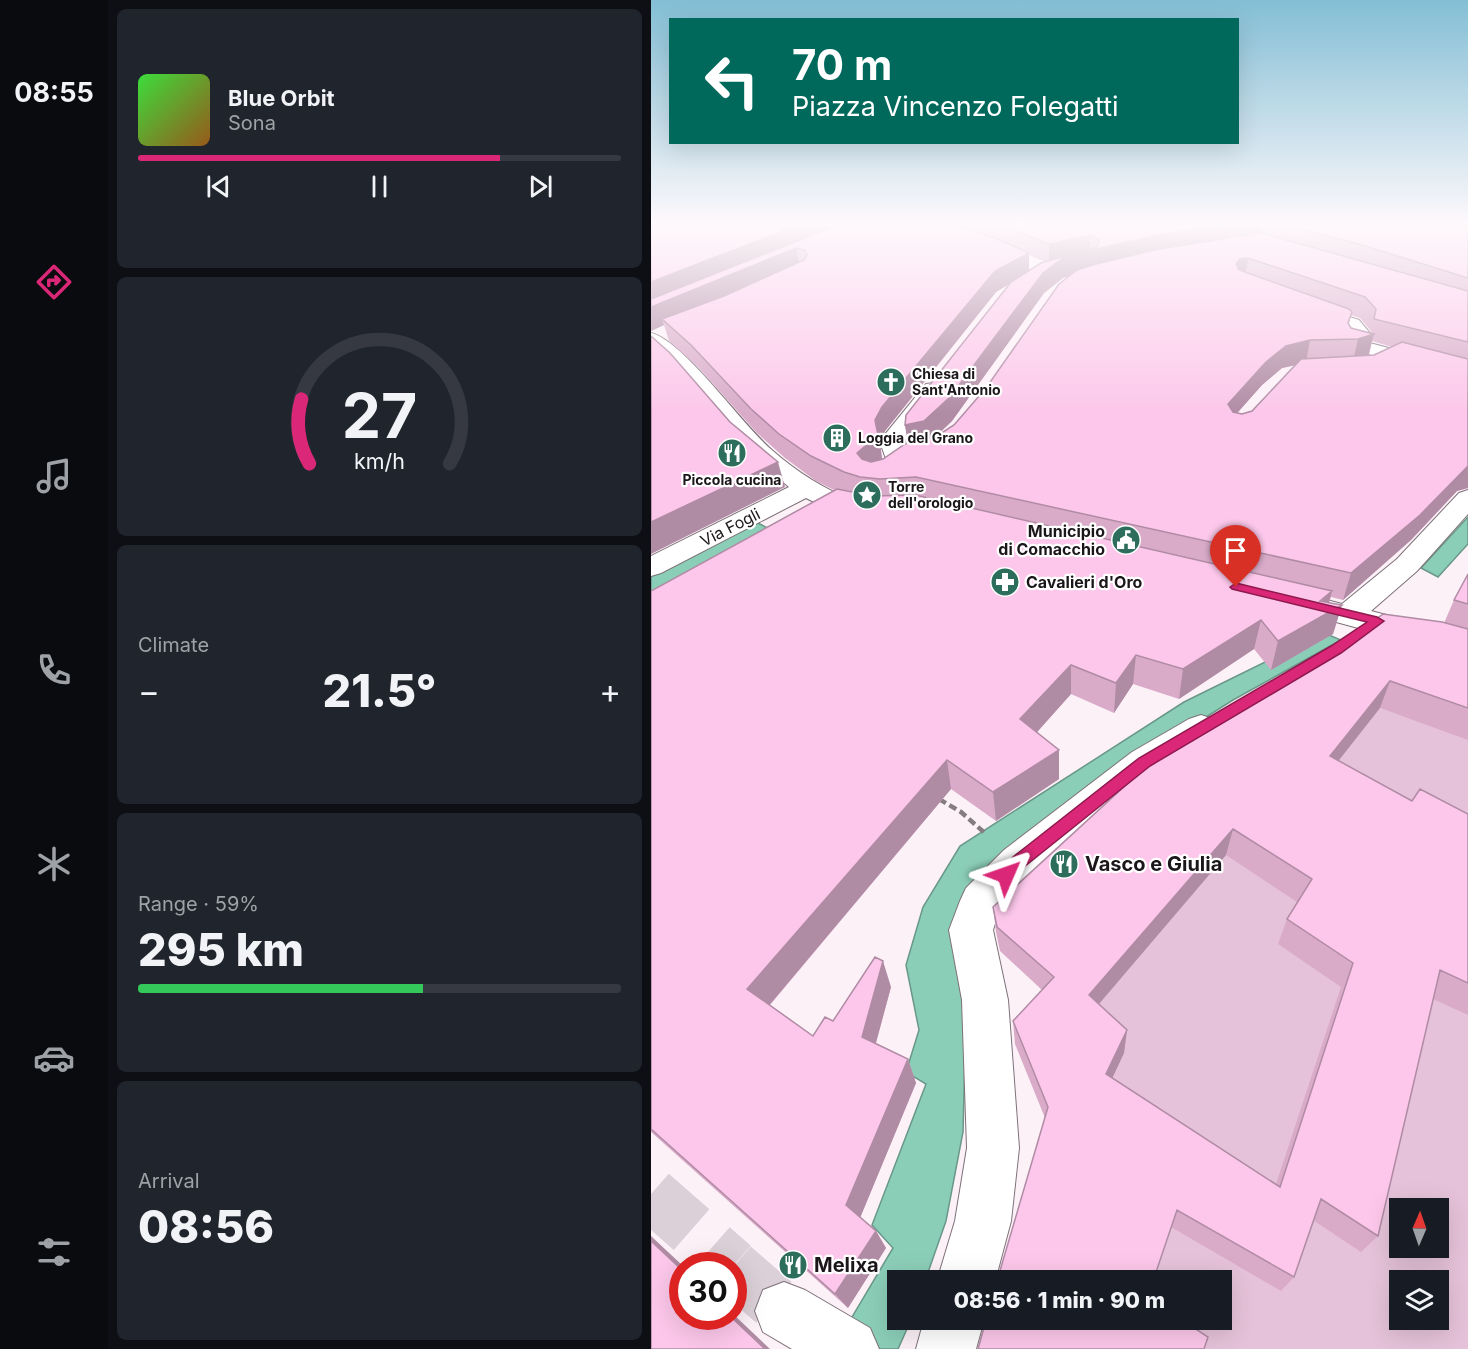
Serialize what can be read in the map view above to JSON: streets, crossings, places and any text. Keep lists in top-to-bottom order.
{
  "streets": {
    "street": ["Via Fogli"]
  },
  "places": {
    "church": ["Chiesa di Sant'Antonio"],
    "building": ["Loggia del Grano"],
    "restaurant": ["Piccola cucina", "Vasco e Giulia", "Melixa"],
    "place": ["Torre dell'orologio"],
    "public building": ["Municipio di Comacchio"],
    "pharmacy": ["Cavalieri d'Oro"]
  },
  "north": "top",
  "page": {
    "tabs": "08:55",
    "turn": ["70 m", "Piazza Vincenzo Folegatti"],
    "song": ["Blue Orbit", "Sona"],
    "tile": [
      "Climate",
      ["Range · 59%", "295 km"],
      ["Arrival", "08:56"]
    ],
    "heat": ["−", "21.5°", "+"],
    "limit": "30",
    "trip": "08:56 · 1 min · 90 m",
    "gauge": ["27", "km/h"]
  }
}
